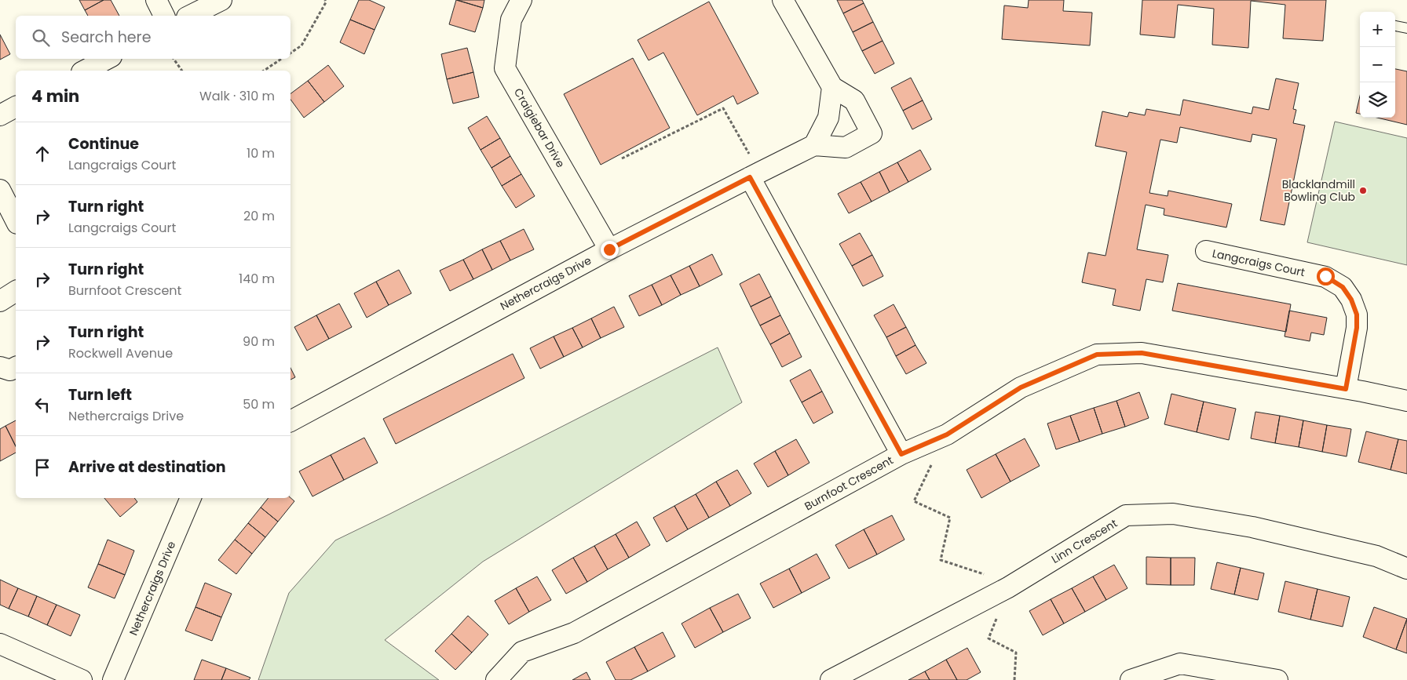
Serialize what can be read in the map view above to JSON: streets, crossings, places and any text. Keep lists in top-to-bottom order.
{
  "streets": {
    "street": [
      "Craigiebar Drive",
      "Langcraigs Court",
      "Nethercraigs Drive",
      "Burnfoot Crescent",
      "Linn Crescent"
    ]
  },
  "crossings": [
    ["Craigiebar Drive", "Nethercraigs Drive"],
    ["Langcraigs Court", "Burnfoot Crescent"]
  ],
  "places": ["Blacklandmill Bowling Club"],
  "page": {
    "map_buttons": ["+", "−"],
    "search": "Search here",
    "heading": ["4 min", "Walk · 310 m"],
    "list": [
      ["Continue", "Langcraigs Court", "10 m"],
      ["Turn right", "Langcraigs Court", "20 m"],
      ["Turn right", "Burnfoot Crescent", "140 m"],
      ["Turn right", "Rockwell Avenue", "90 m"],
      ["Turn left", "Nethercraigs Drive", "50 m"],
      "Arrive at destination"
    ]
  }
}
